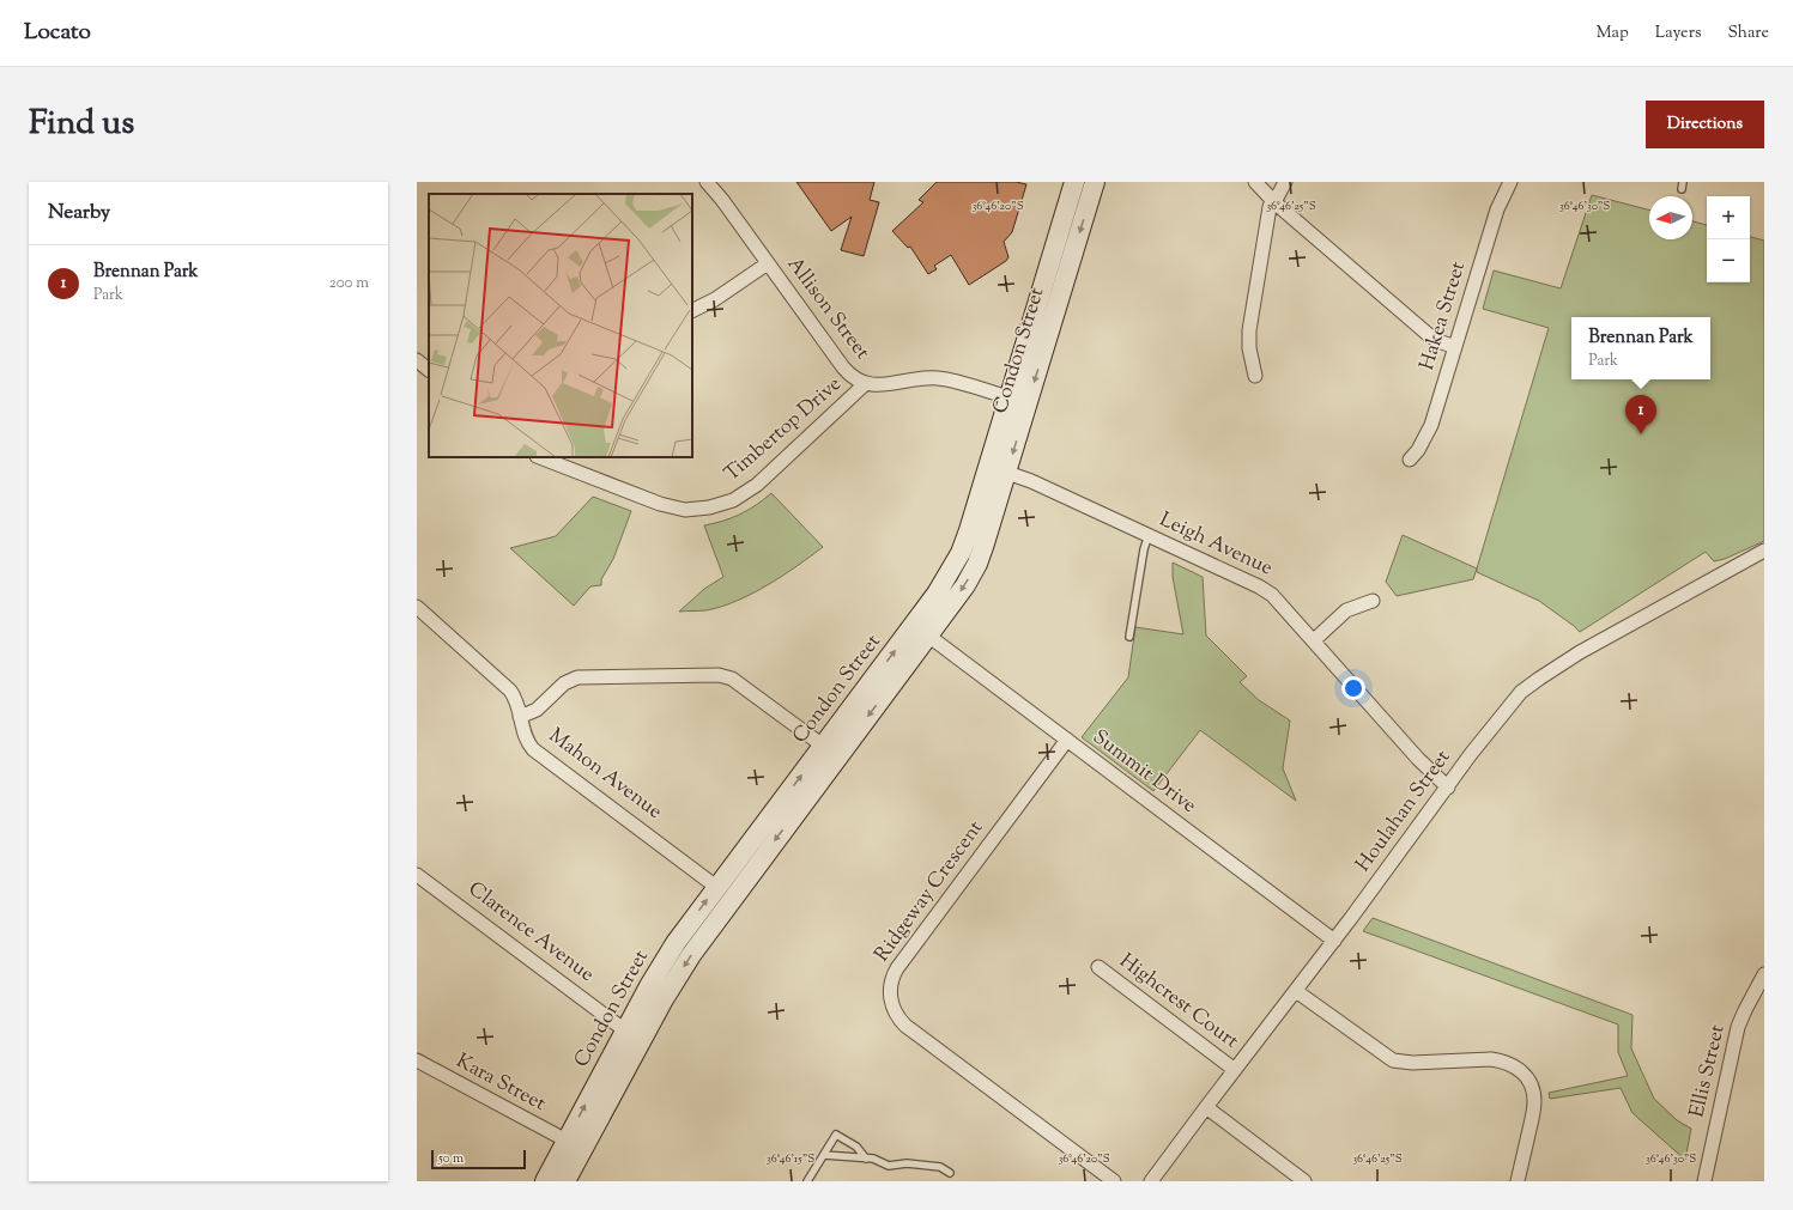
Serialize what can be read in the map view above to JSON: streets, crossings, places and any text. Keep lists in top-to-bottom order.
{
  "streets": {
    "main road": ["Condon Street", "Clarence Avenue"],
    "street": [
      "Allison Street",
      "Hakea Street",
      "Timbertop Drive",
      "Leigh Avenue",
      "Summit Drive",
      "Mahon Avenue",
      "Houlahan Street",
      "Ridgeway Crescent",
      "Highcrest Court",
      "Ellis Street",
      "Kara Street"
    ]
  },
  "crossings": [
    ["Allison Street", "Condon Street"],
    ["Allison Street", "Timbertop Drive"],
    ["Condon Street", "Leigh Avenue"],
    ["Condon Street", "Summit Drive"],
    ["Condon Street", "Mahon Avenue"],
    ["Condon Street", "Clarence Avenue"],
    ["Condon Street", "Kara Street"],
    ["Leigh Avenue", "Houlahan Street"],
    ["Summit Drive", "Houlahan Street"],
    ["Summit Drive", "Ridgeway Crescent"],
    ["Houlahan Street", "Highcrest Court"]
  ],
  "scale_bar": "50 m",
  "north": "left",
  "page": {
    "header": "Locato",
    "nav": ["Map", "Layers", "Share"],
    "title": "Find us",
    "buttons": "Directions",
    "heading": "Nearby",
    "map_buttons": ["+", "−"],
    "list": [
      {
        "mark": "1",
        "name": "Brennan Park",
        "note": "Park",
        "value": "200 m"
      }
    ],
    "popup": ["Brennan Park", "Park"],
    "pins": "1",
    "scale": "50 m"
  },
  "coordinates": [
    "36°46'20\"S",
    "36°46'25\"S",
    "36°46'30\"S",
    "36°46'15\"S"
  ]
}
